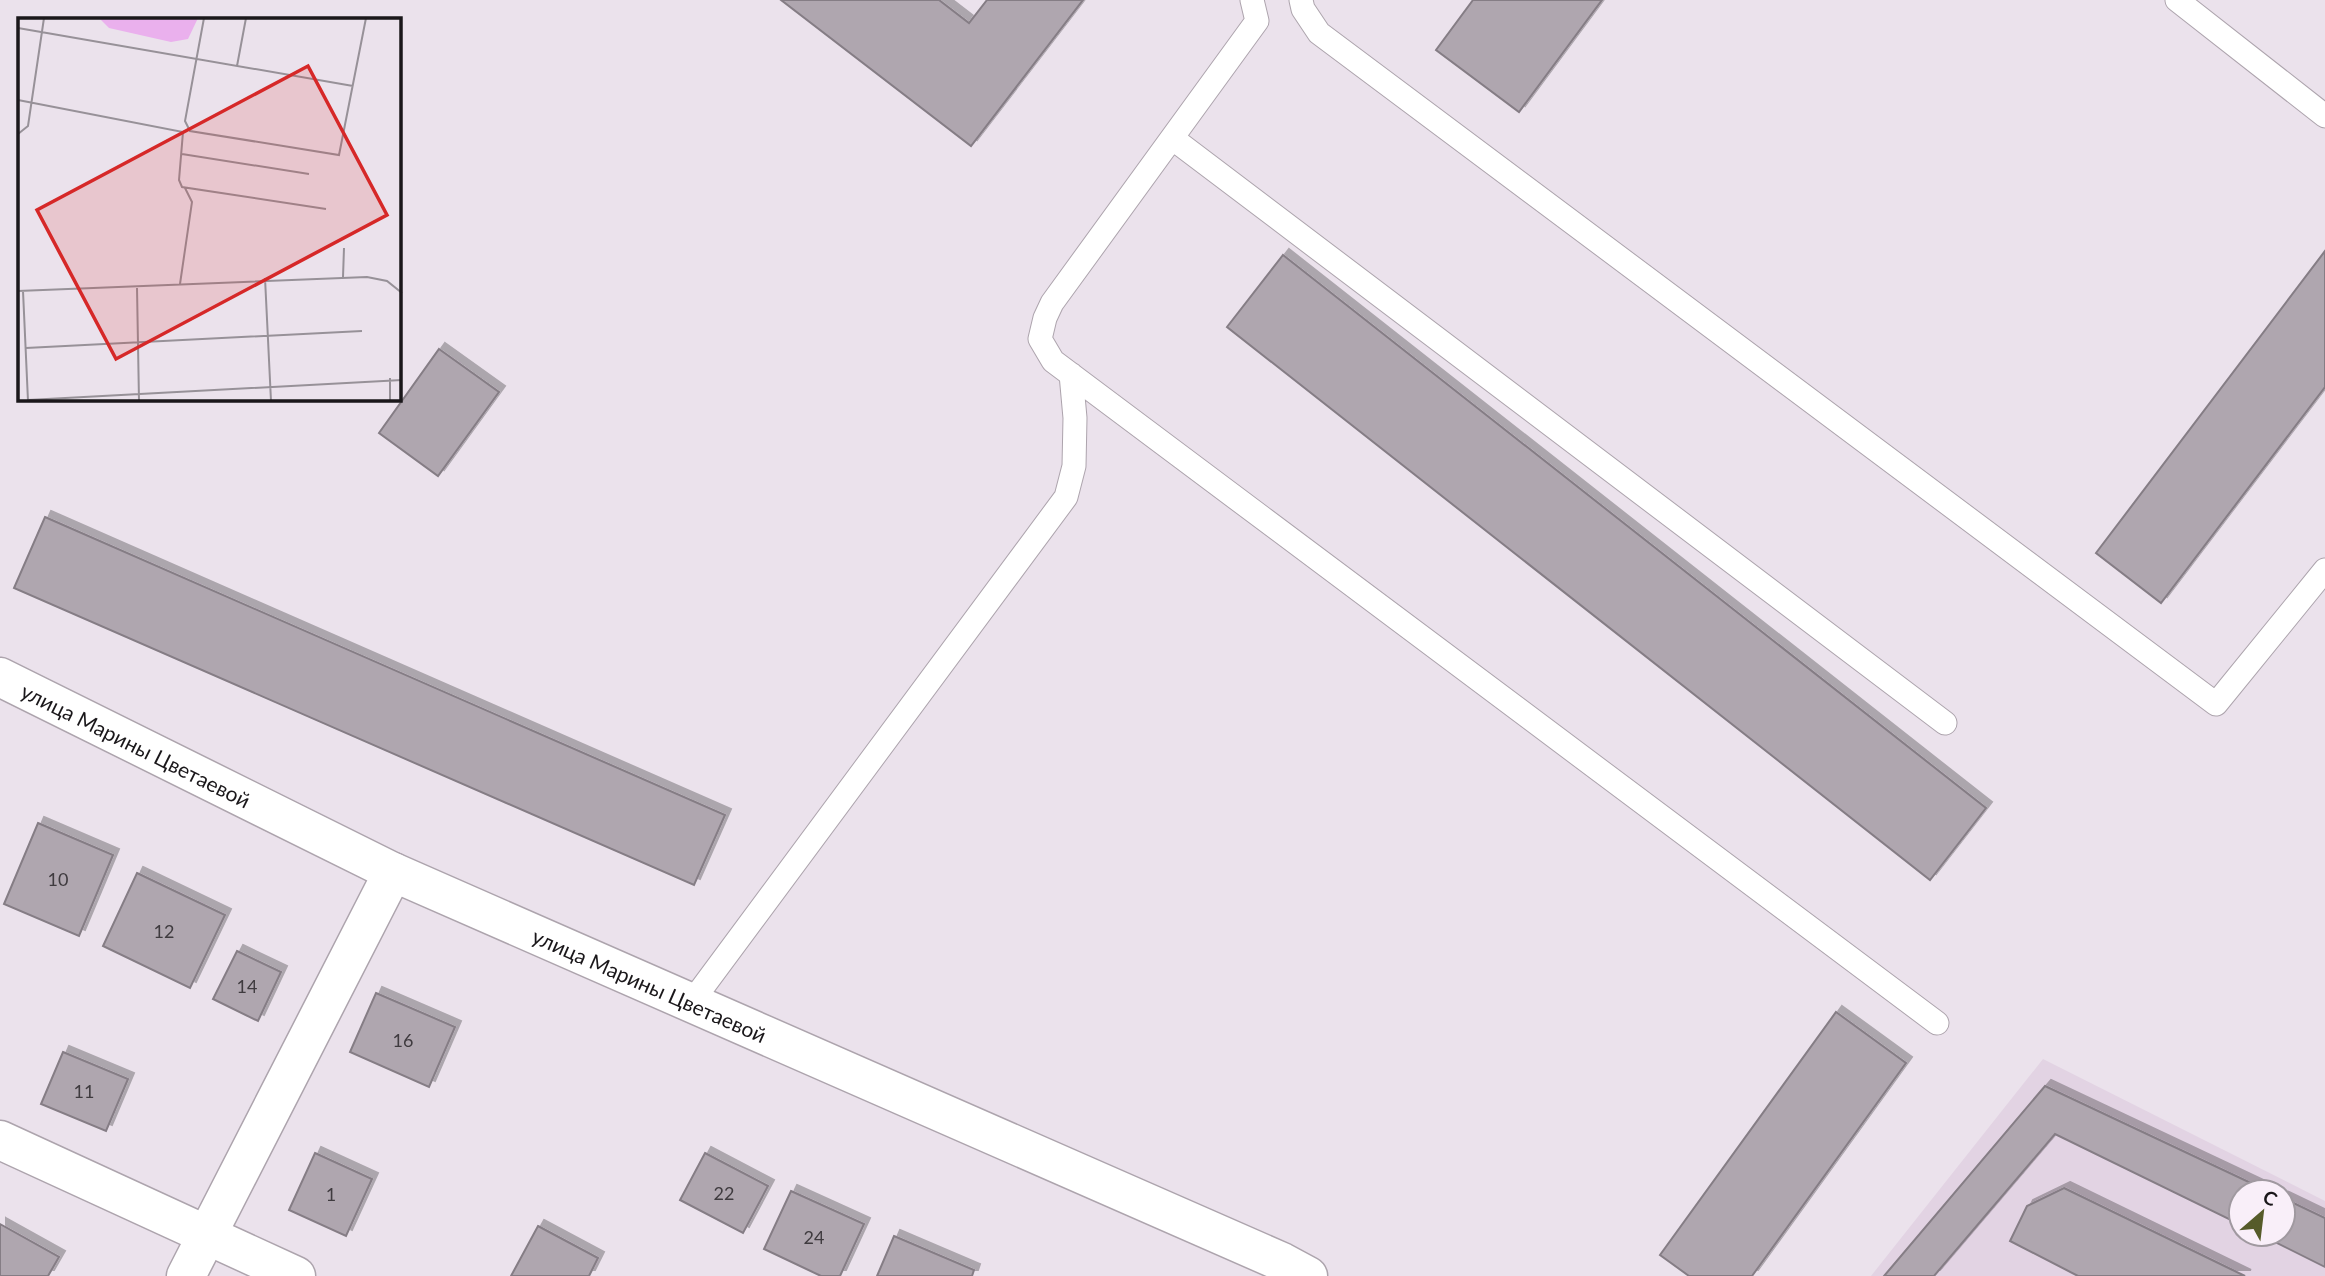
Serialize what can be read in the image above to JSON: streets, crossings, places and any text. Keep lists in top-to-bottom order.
{
  "streets": {
    "street": ["улица Марины Цветаевой"]
  },
  "house_numbers": [
    "10",
    "12",
    "14",
    "16",
    "11",
    "22",
    "1",
    "24"
  ],
  "north": "top right"
}
